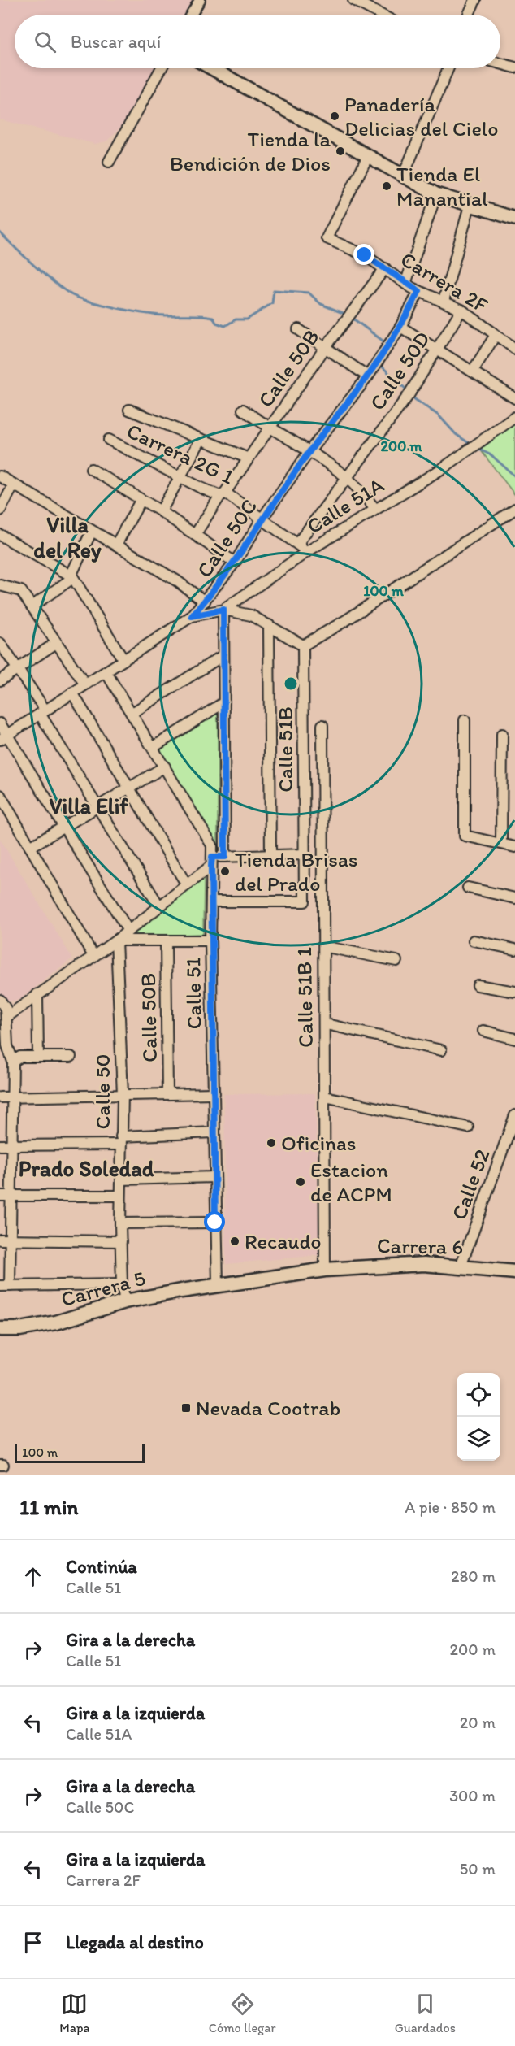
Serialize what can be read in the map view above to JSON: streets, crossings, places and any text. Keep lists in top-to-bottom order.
{
  "streets": {
    "main road": ["Carrera 6", "Carrera 5"],
    "street": [
      "Carrera 2F",
      "Calle 50B",
      "Calle 50D",
      "Carrera 2G 1",
      "Calle 51A",
      "Calle 50C",
      "Calle 51B",
      "Calle 51",
      "Calle 51B 1",
      "Calle 50",
      "Calle 52"
    ]
  },
  "crossings": [
    ["Carrera 2F", "Calle 50B"],
    ["Carrera 2F", "Calle 50D"],
    ["Carrera 2F", "Calle 50C"],
    ["Calle 50B", "Carrera 2G 1"],
    ["Calle 50D", "Carrera 2G 1"],
    ["Carrera 2G 1", "Calle 51A"],
    ["Carrera 2G 1", "Calle 50C"],
    ["Calle 51A", "Calle 50C"],
    ["Calle 50C", "Calle 51"],
    ["Calle 51B", "Calle 51"],
    ["Calle 51", "Carrera 6"],
    ["Calle 51", "Carrera 5"],
    ["Calle 51B 1", "Carrera 6"],
    ["Calle 50", "Carrera 5"],
    ["Calle 52", "Carrera 6"],
    ["Carrera 6", "Carrera 5"]
  ],
  "districts": ["Villa del Rey", "Villa Elif", "Prado Soledad"],
  "places": {
    "other": [
      "Panadería Delicias del Cielo",
      "Tienda la Bendición de Dios",
      "Tienda El Manantial",
      "Tienda Brisas del Prado",
      "Oficinas",
      "Estacion de ACPM",
      "Recaudo"
    ],
    "transit": ["Nevada Cootrab"]
  },
  "scale_bar": "100 m",
  "page": {
    "search": "Buscar aquí",
    "scale": "100 m",
    "heading": ["11 min", "A pie · 850 m"],
    "list": [
      ["Continúa", "Calle 51", "280 m"],
      ["Gira a la derecha", "Calle 51", "200 m"],
      ["Gira a la izquierda", "Calle 51A", "20 m"],
      ["Gira a la derecha", "Calle 50C", "300 m"],
      ["Gira a la izquierda", "Carrera 2F", "50 m"],
      "Llegada al destino"
    ],
    "nav": ["Mapa", "Cómo llegar", "Guardados"]
  },
  "rings": ["200 m", "100 m"]
}
